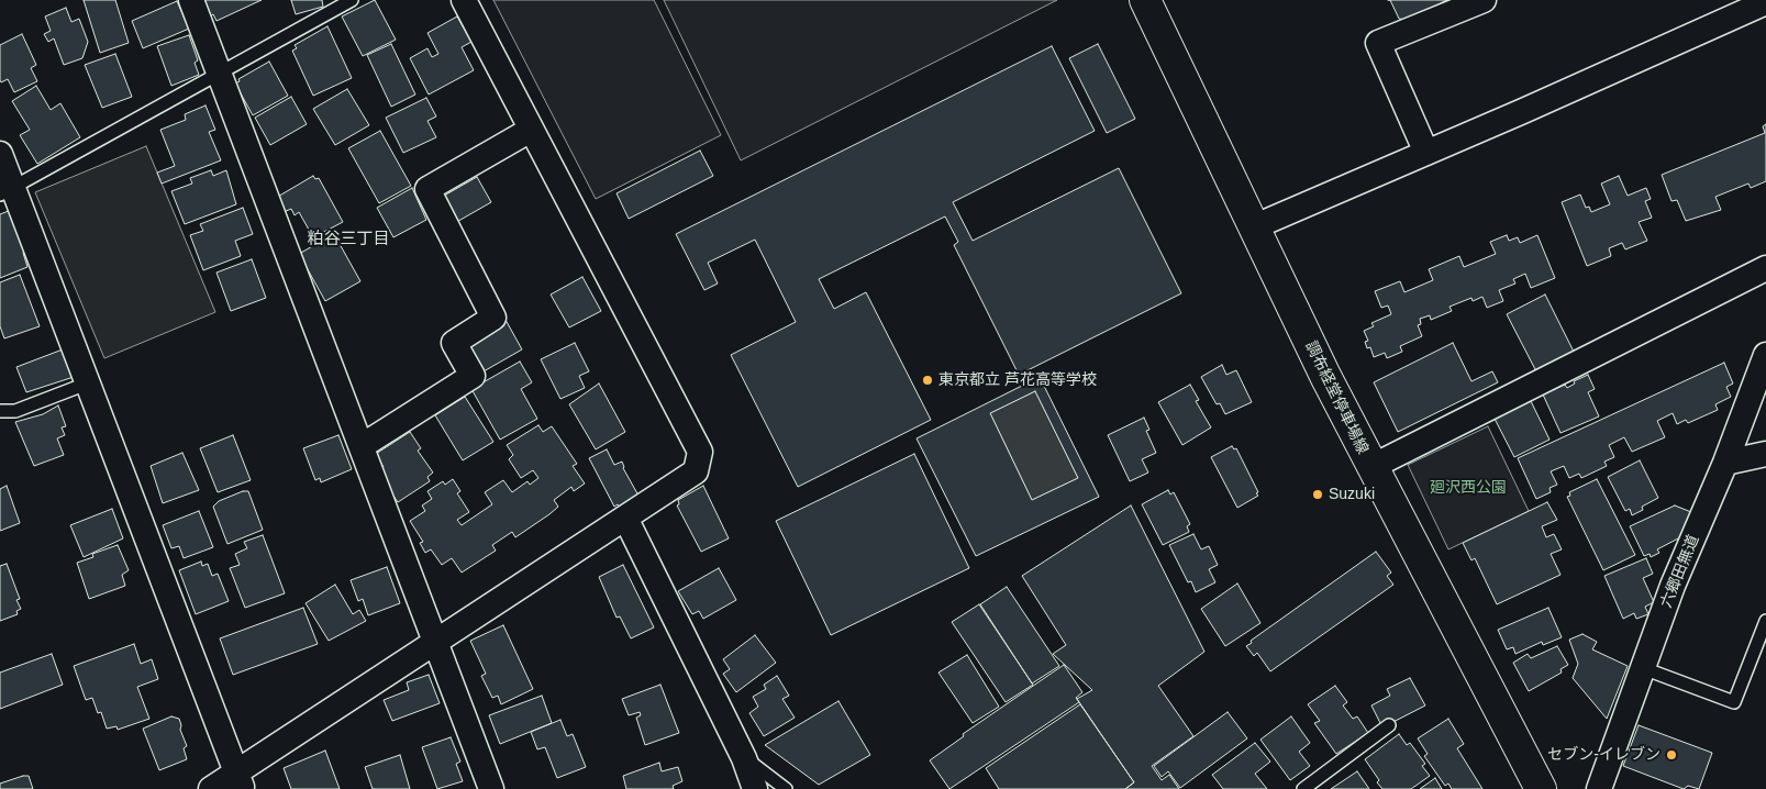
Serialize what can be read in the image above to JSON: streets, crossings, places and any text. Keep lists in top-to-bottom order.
{
  "streets": {
    "main road": ["調布経堂停車場線"],
    "street": ["六郷田無道"]
  },
  "districts": ["粕谷三丁目"],
  "parks": ["廻沢西公園"],
  "places": ["東京都立 芦花高等学校", "Suzuki", "セブン-イレブン"]
}
